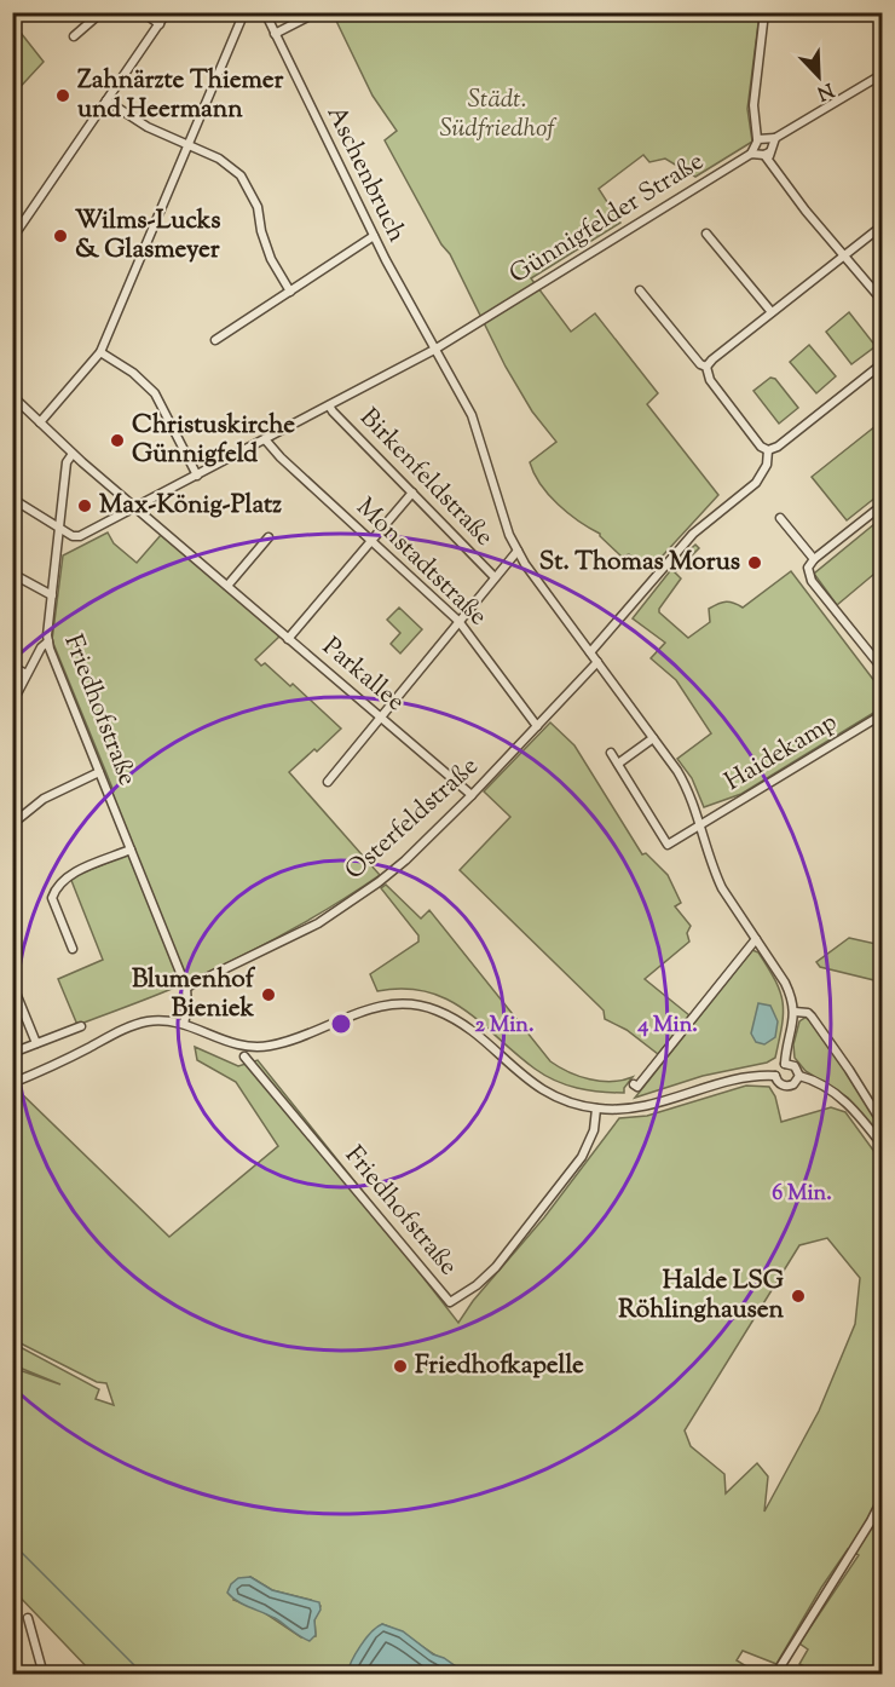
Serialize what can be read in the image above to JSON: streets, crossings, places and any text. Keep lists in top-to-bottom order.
{
  "streets": {
    "street": [
      "Aschenbruch",
      "Günnigfelder Straße",
      "Birkenfeldstraße",
      "Monstadtstraße",
      "Parkallee",
      "Friedhofstraße",
      "Haidekamp",
      "Osterfeldstraße"
    ]
  },
  "crossings": [
    ["Aschenbruch", "Günnigfelder Straße"],
    ["Aschenbruch", "Haidekamp"],
    ["Aschenbruch", "Osterfeldstraße"],
    ["Monstadtstraße", "Osterfeldstraße"],
    ["Parkallee", "Friedhofstraße"],
    ["Parkallee", "Osterfeldstraße"],
    ["Friedhofstraße", "Osterfeldstraße"]
  ],
  "parks": ["Städt. Südfriedhof"],
  "places": [
    "Zahnärzte Thiemer und Heermann",
    "Wilms-Lucks & Glasmeyer",
    "Christuskirche Günnigfeld",
    "Max-König-Platz",
    "St. Thomas Morus",
    "Blumenhof Bieniek",
    "Halde LSG Röhlinghausen",
    "Friedhofkapelle"
  ],
  "north": "bottom right",
  "rings": ["2 Min.", "4 Min.", "6 Min."]
}
